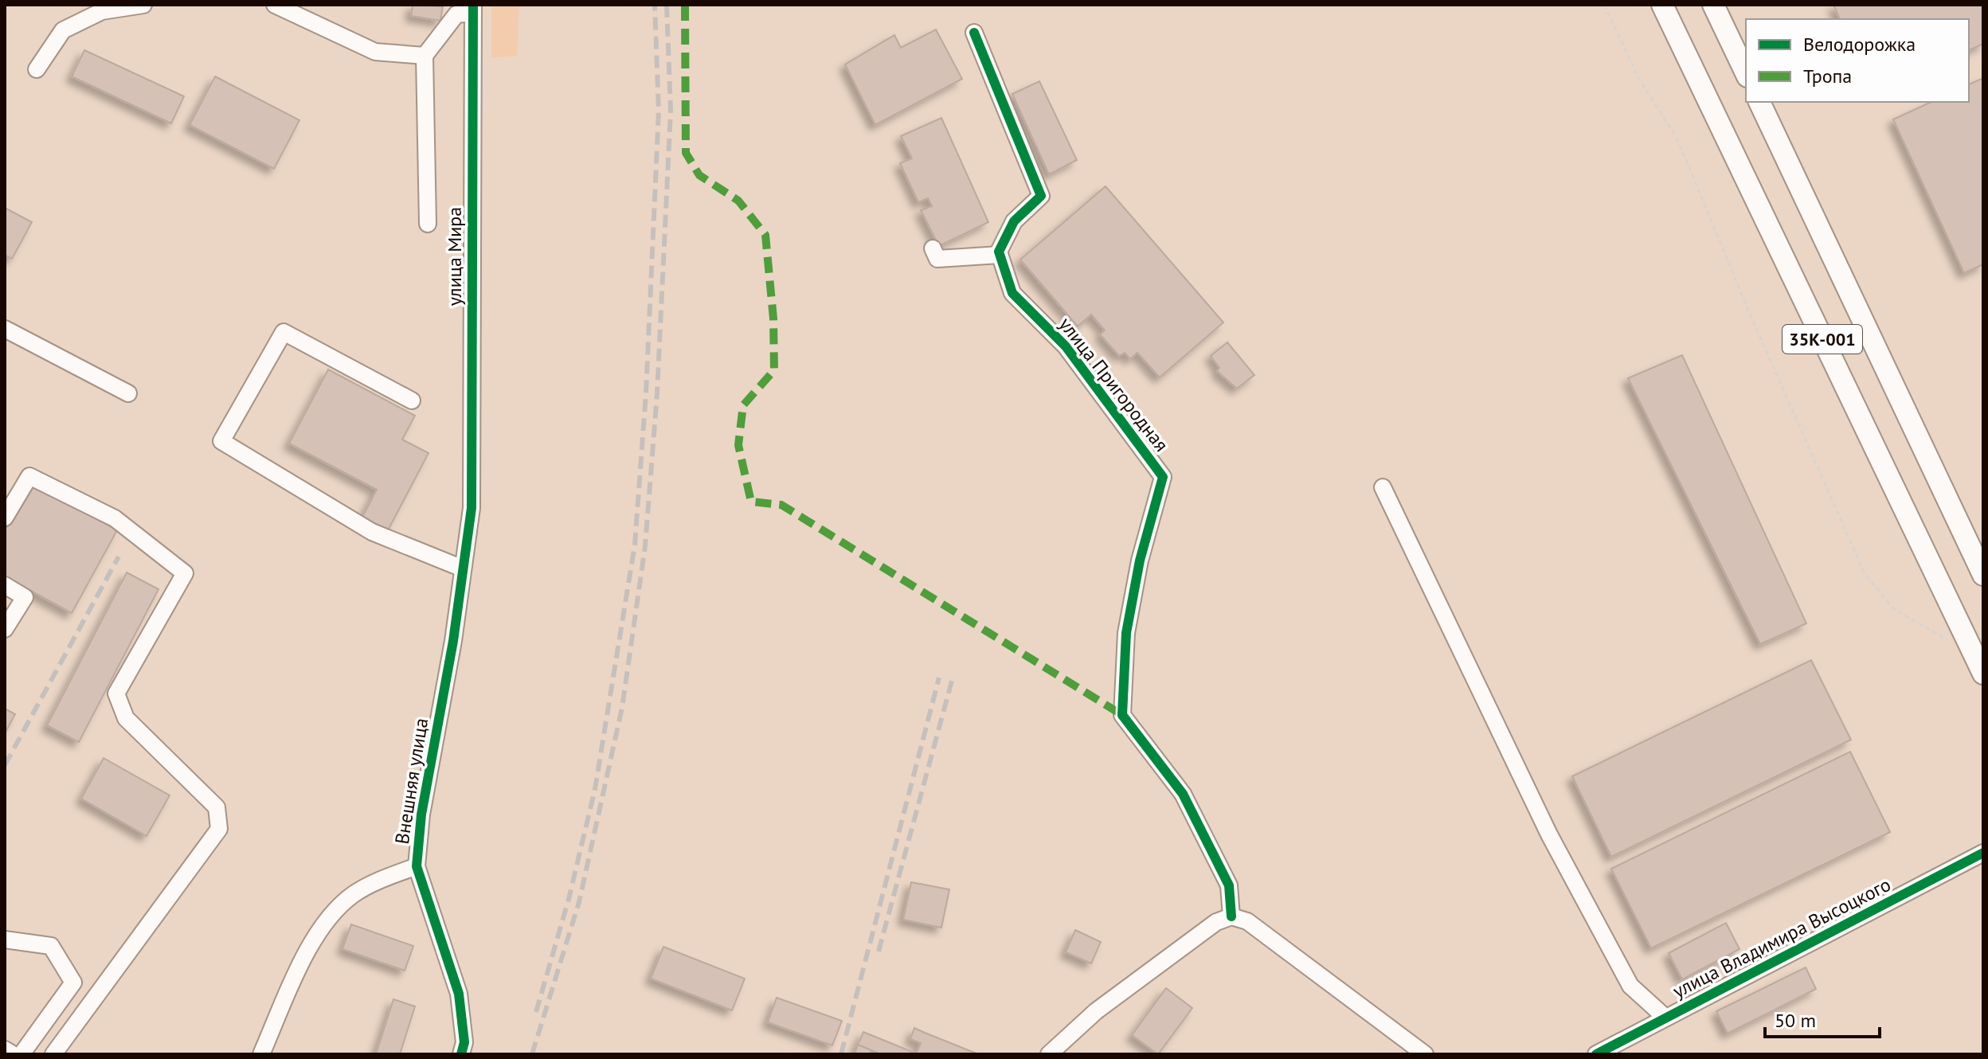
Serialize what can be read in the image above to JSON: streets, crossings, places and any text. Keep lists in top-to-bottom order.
{
  "streets": {
    "main road": ["35К-001"],
    "street": [
      "улица Мира",
      "улица Пригородная",
      "Внешняя улица",
      "улица Владимира Высоцкого"
    ]
  },
  "crossings": [
    ["улица Мира", "Внешняя улица"]
  ],
  "legend": ["Велодорожка", "Тропа"],
  "scale_bar": "50 m"
}
